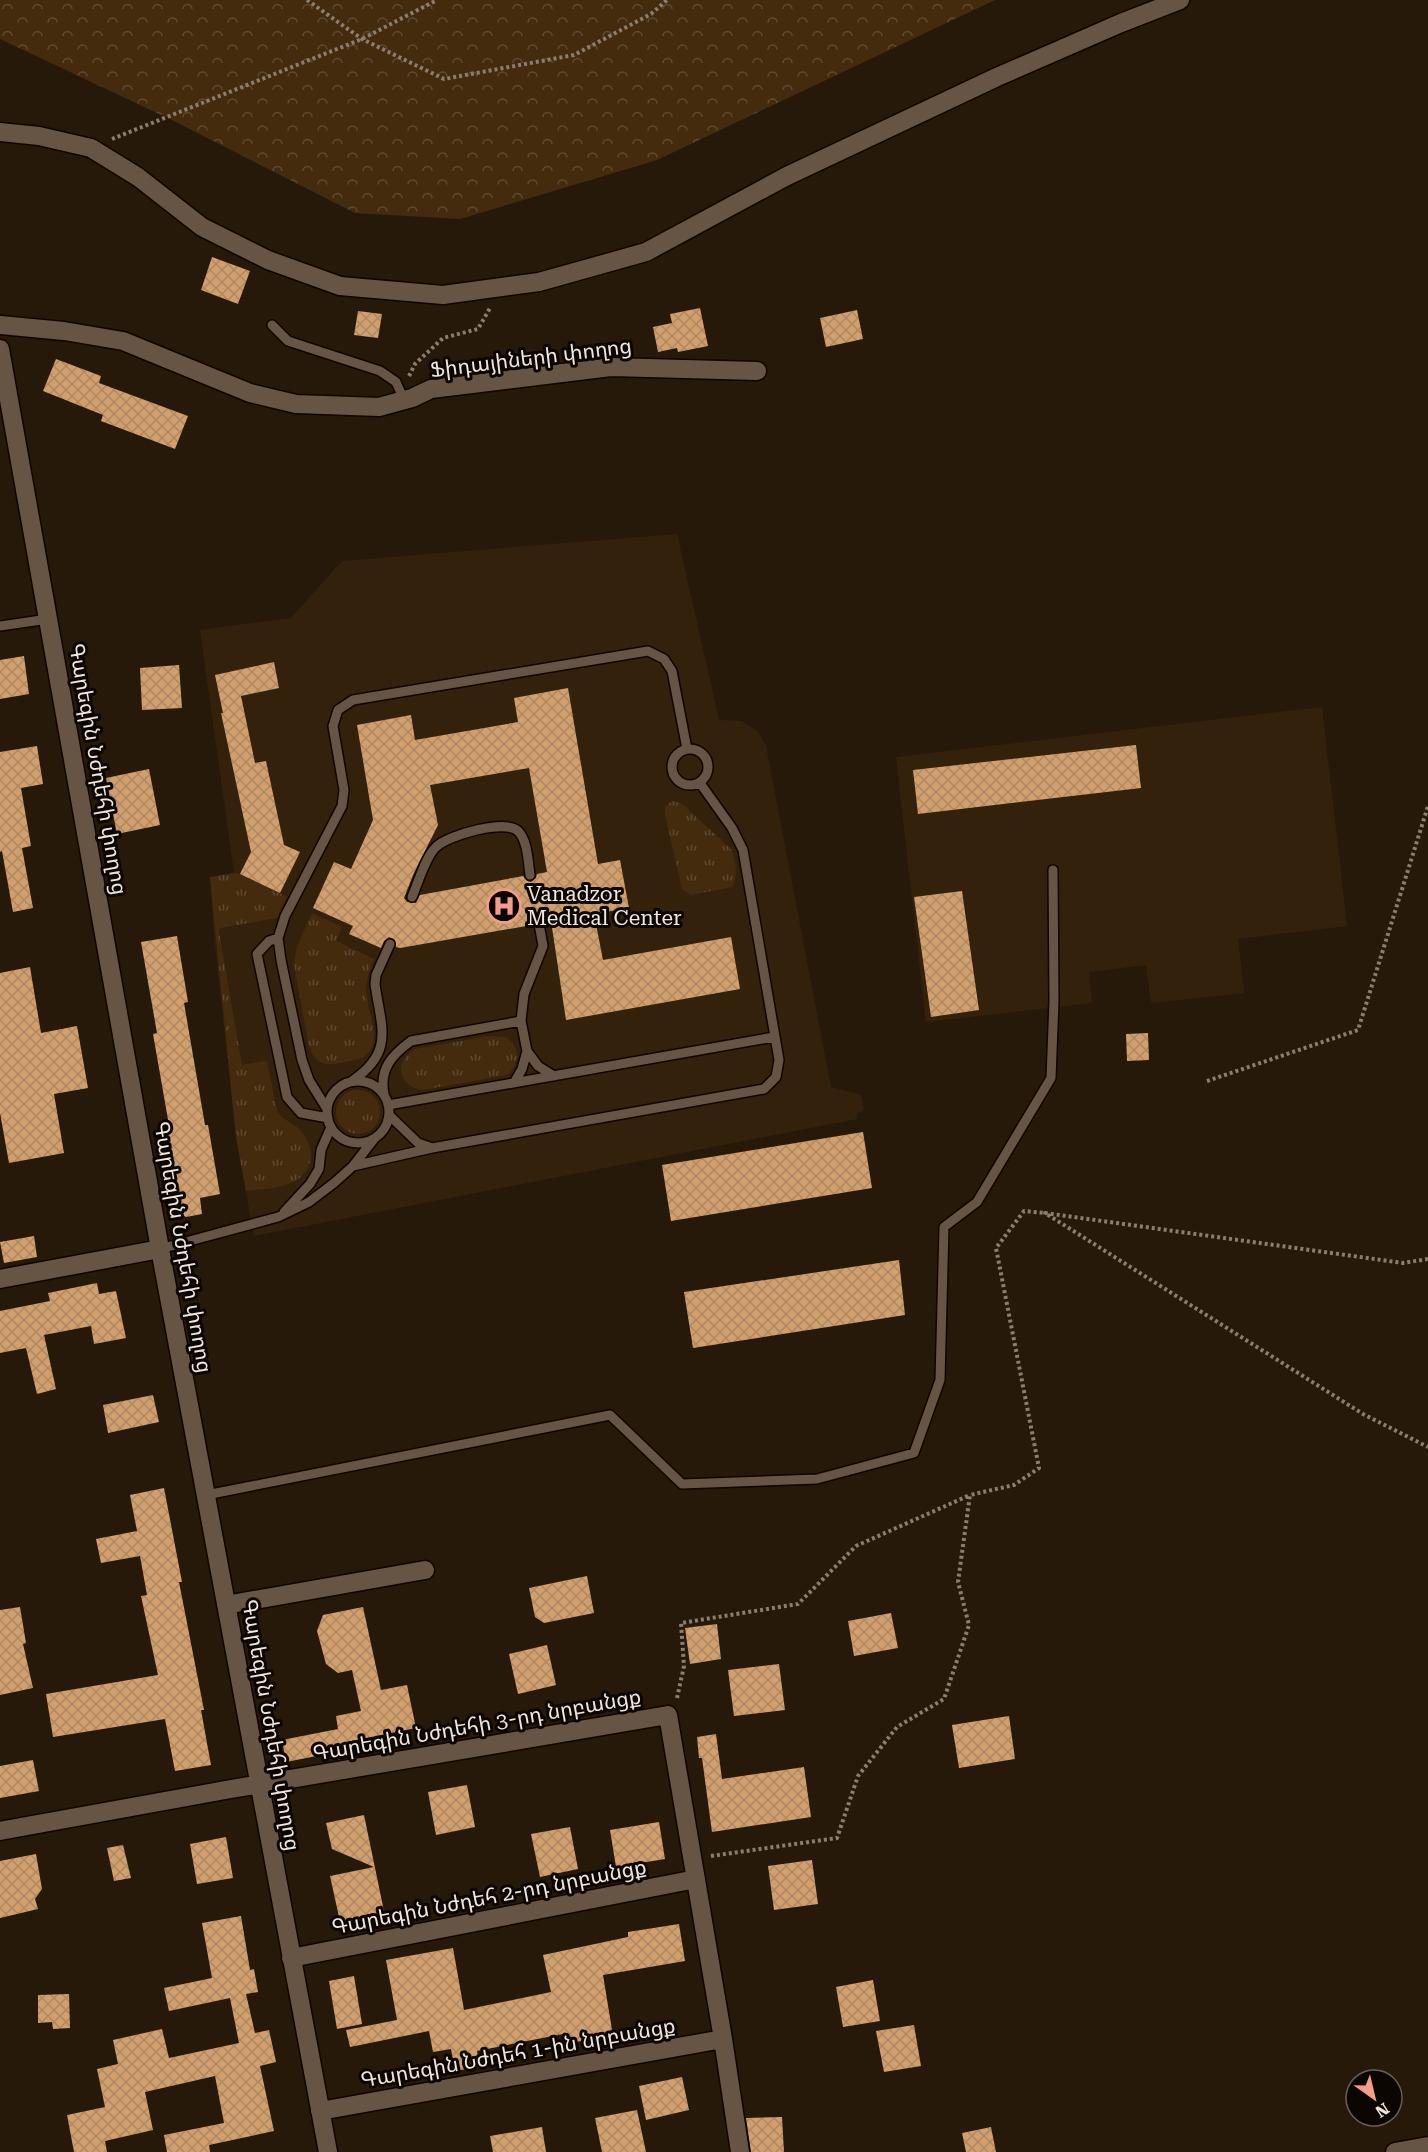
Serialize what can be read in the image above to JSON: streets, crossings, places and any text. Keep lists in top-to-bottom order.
{
  "streets": {
    "street": [
      "Ֆիդայիների փողոց",
      "Գարեգին Նժդեհի փողոց",
      "Գարեգին Նժդեհի 3-րդ նրբանցք",
      "Գարեգին Նժդեհ 2-րդ նրբանցք",
      "Գարեգին Նժդեհ 1-ին նրբանցք"
    ]
  },
  "crossings": [
    ["Գարեգին Նժդեհի փողոց", "Գարեգին Նժդեհի 3-րդ նրբանցք"],
    ["Գարեգին Նժդեհի փողոց", "Գարեգին Նժդեհ 2-րդ նրբանցք"],
    ["Գարեգին Նժդեհի փողոց", "Գարեգին Նժդեհ 1-ին նրբանցք"]
  ],
  "places": {
    "hospital": ["Vanadzor Medical Center"]
  },
  "north": "bottom right"
}
